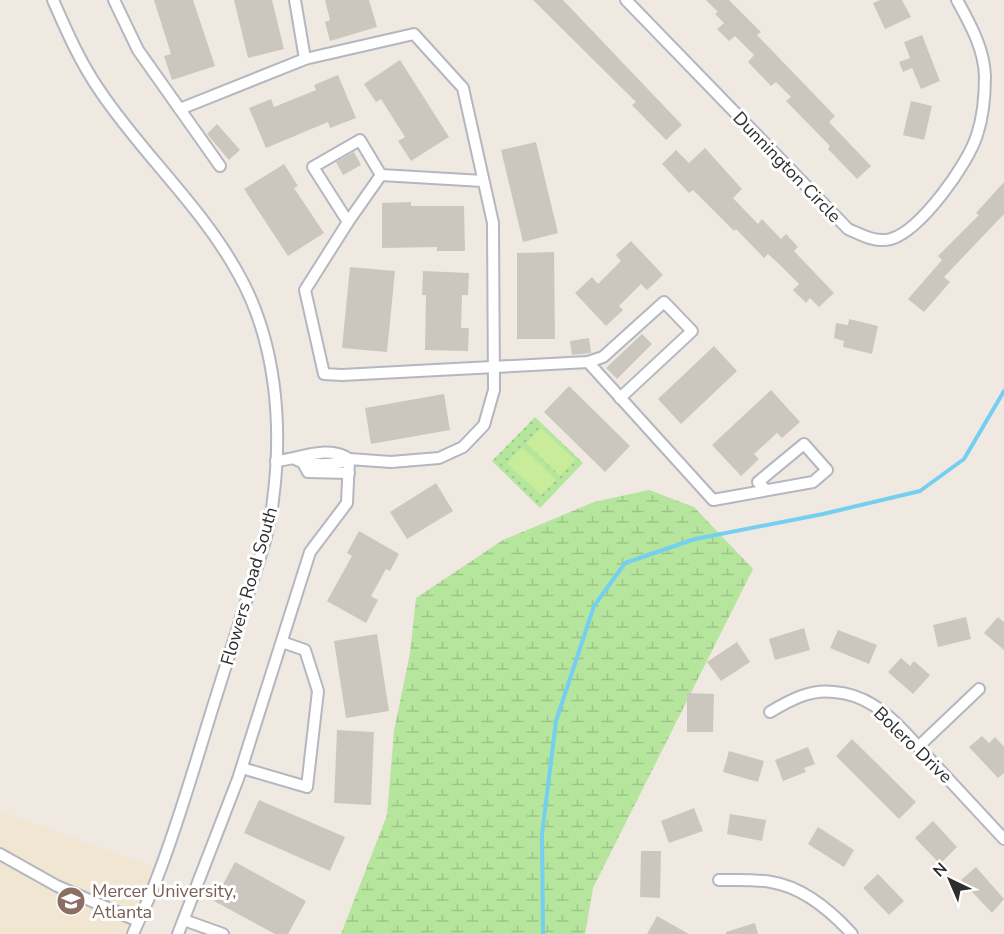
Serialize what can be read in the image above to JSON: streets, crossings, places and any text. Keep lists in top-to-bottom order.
{
  "streets": {
    "street": ["Dunnington Circle", "Flowers Road South", "Bolero Drive"]
  },
  "places": {
    "school or university": ["Mercer University, Atlanta"]
  },
  "north": "top left"
}
